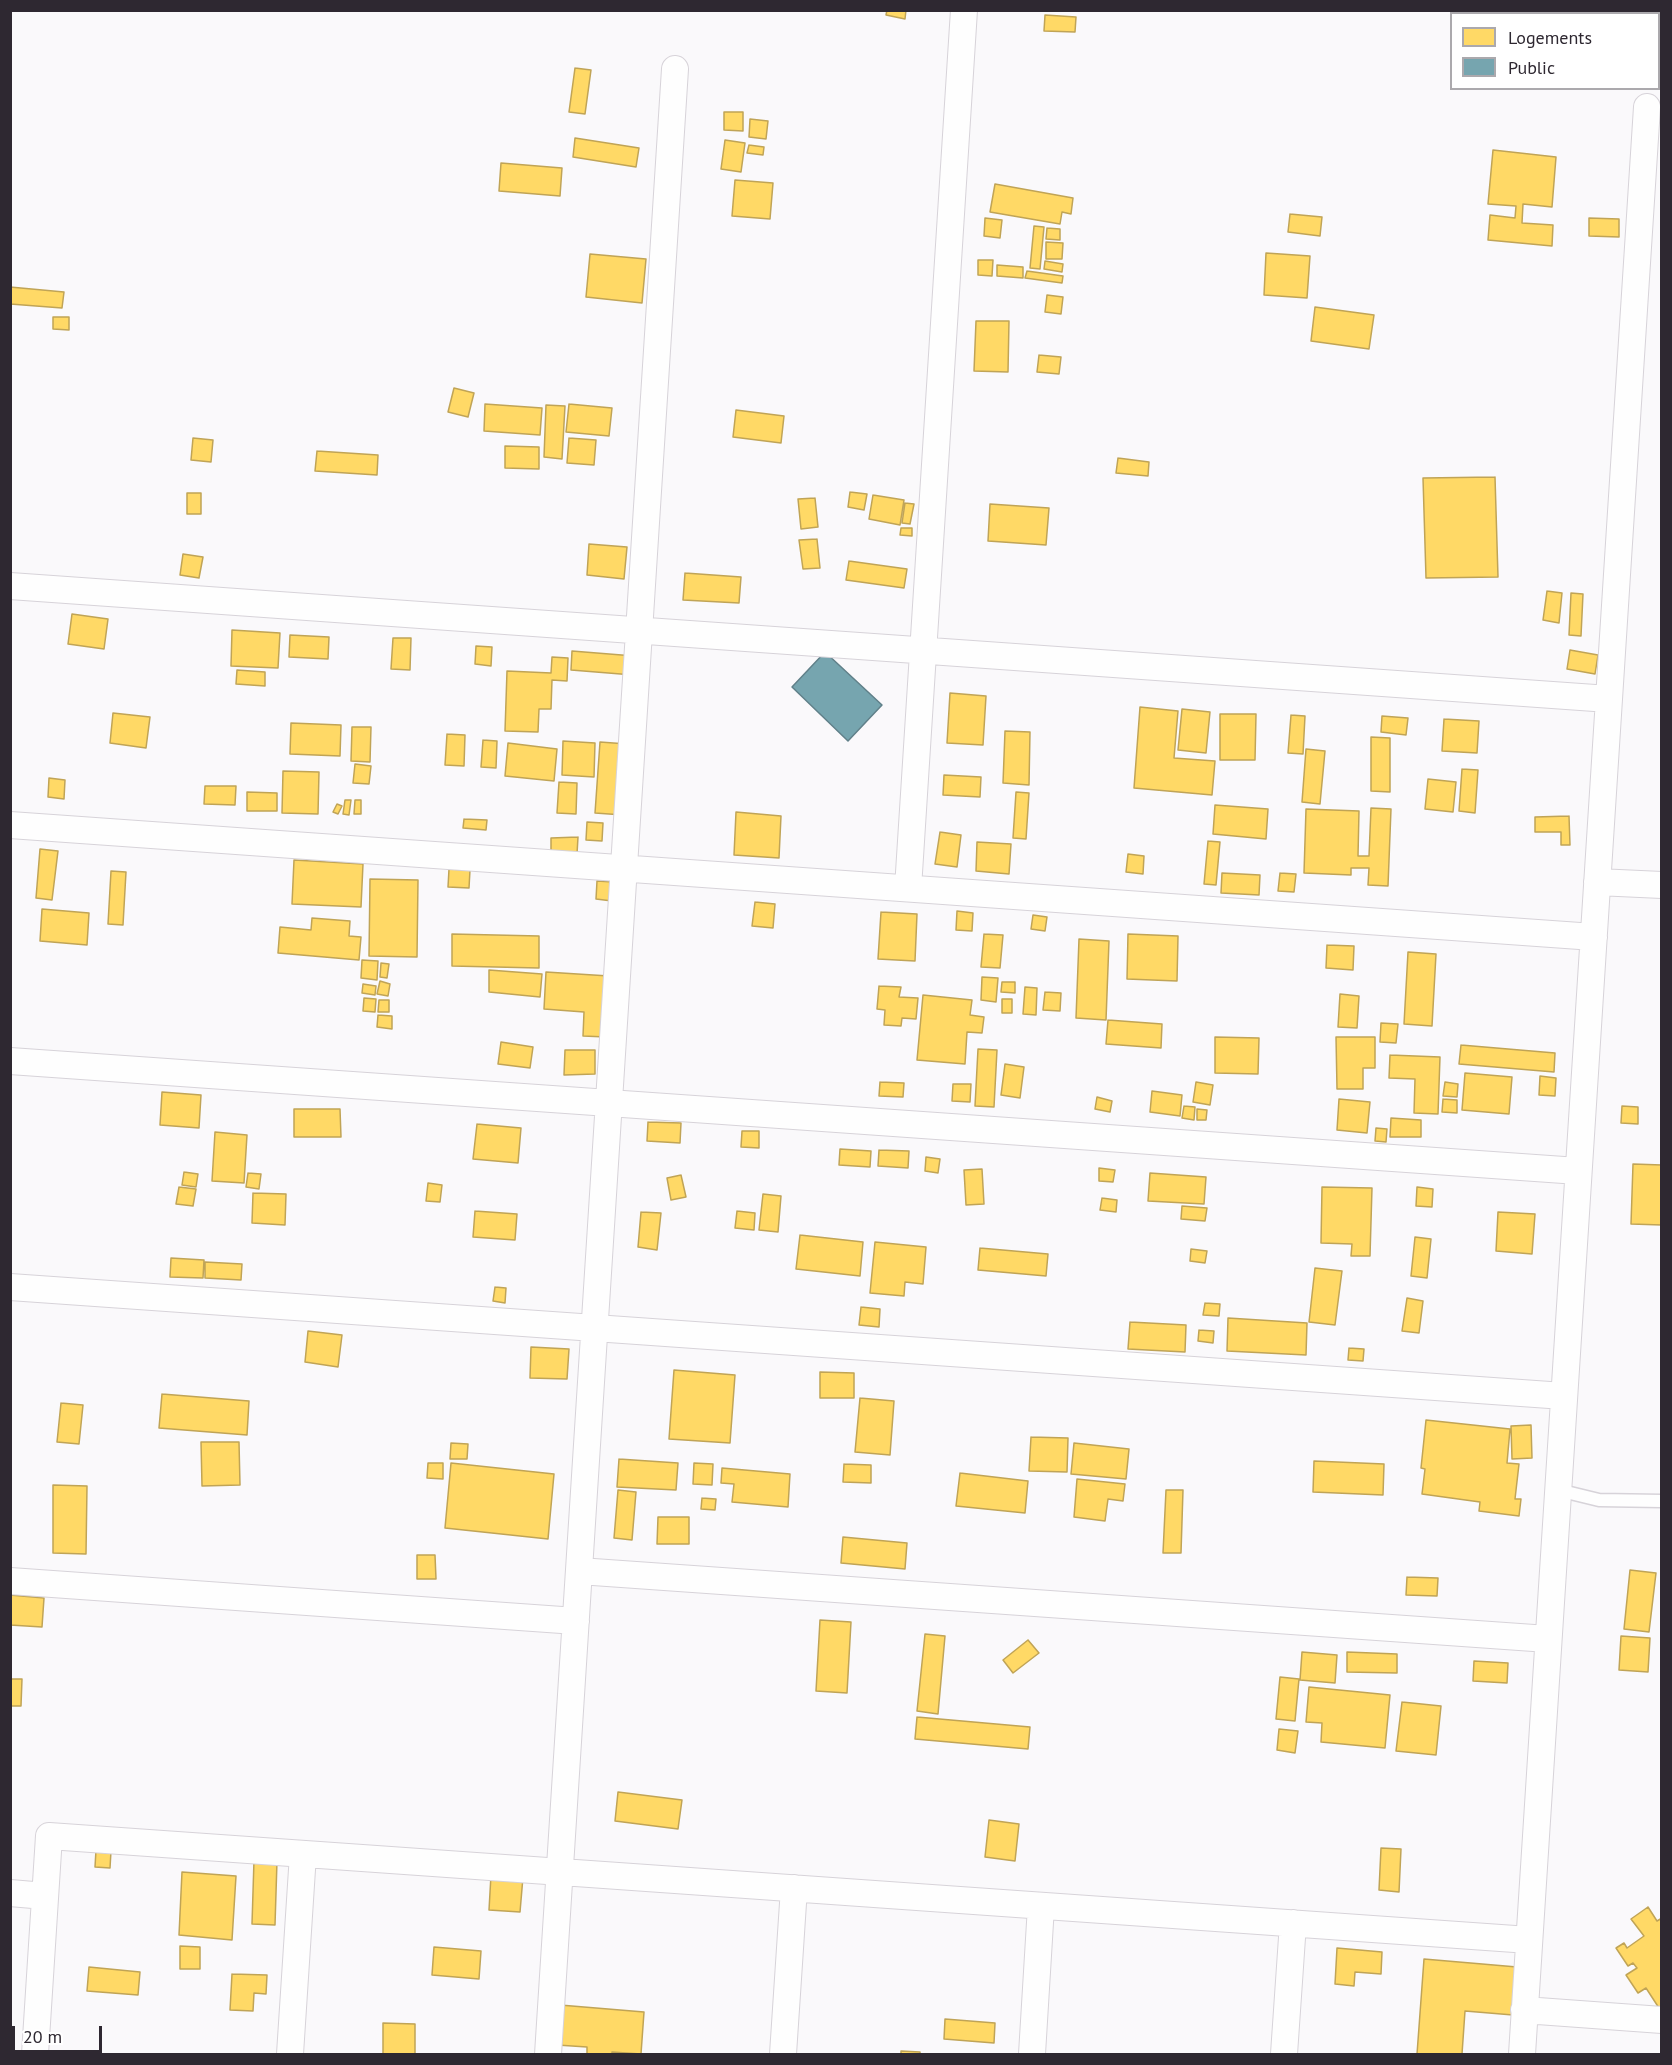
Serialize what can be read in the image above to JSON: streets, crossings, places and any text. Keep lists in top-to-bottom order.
{
  "legend": ["Logements", "Public"],
  "scale_bar": "20 m"
}
